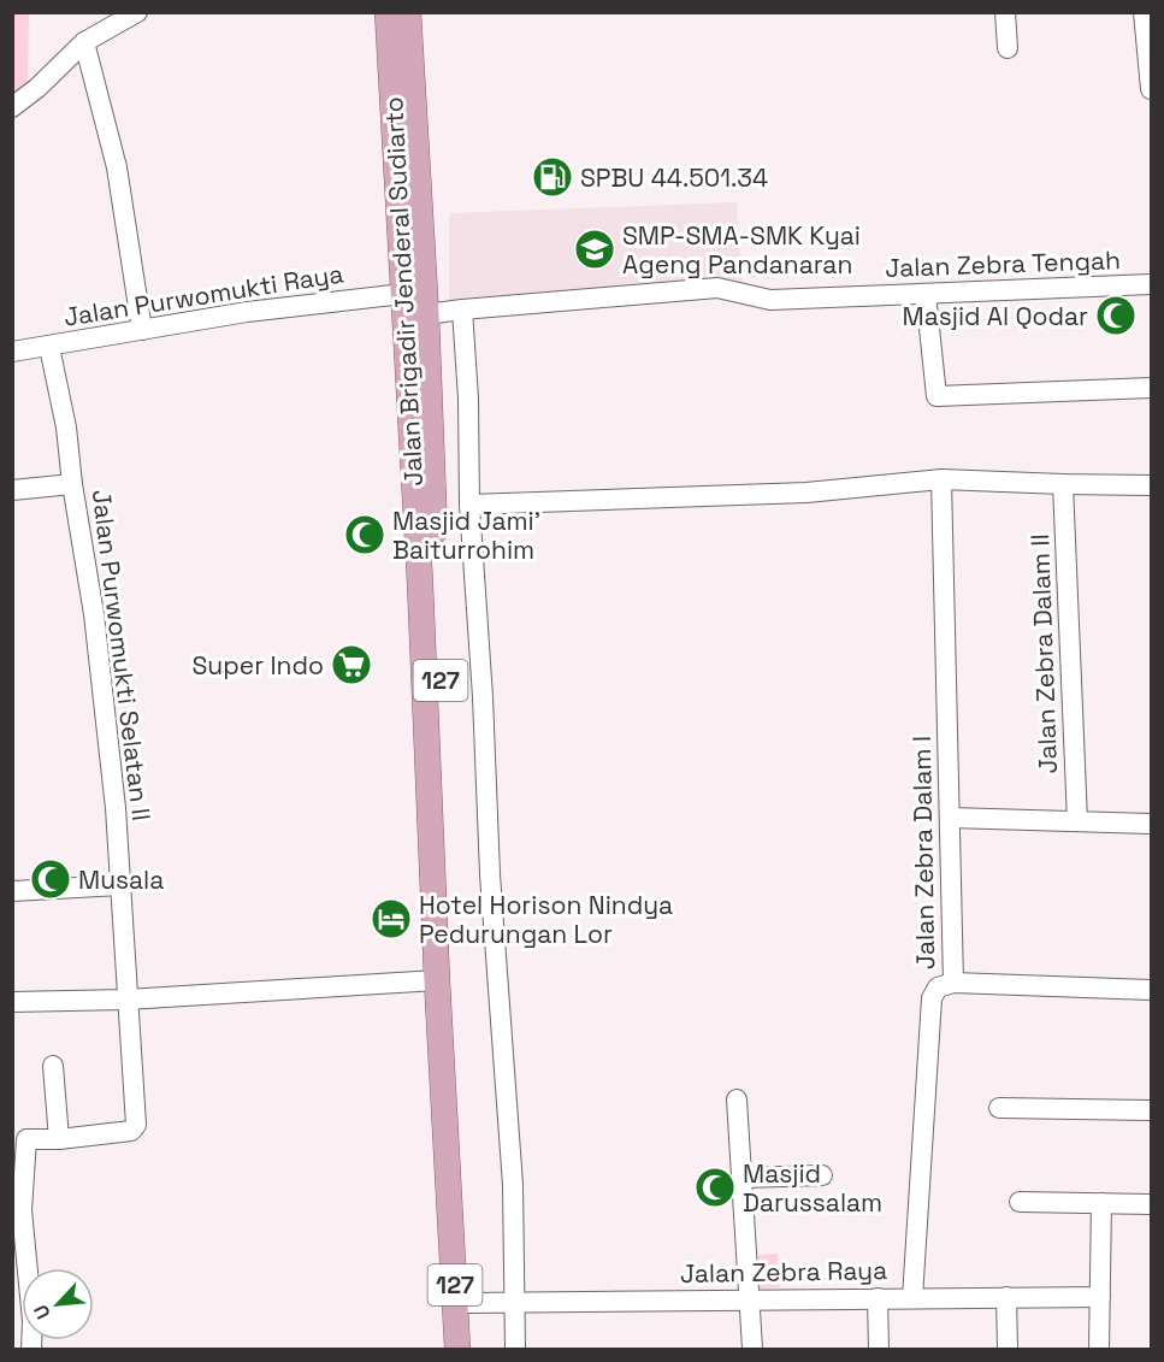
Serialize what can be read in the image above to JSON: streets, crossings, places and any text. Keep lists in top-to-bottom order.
{
  "streets": {
    "main road": ["Jalan Brigadir Jenderal Sudiarto", "127"],
    "street": [
      "Jalan Zebra Tengah",
      "Jalan Purwomukti Raya",
      "Jalan Zebra Dalam II",
      "Jalan Purwomukti Selatan II",
      "Jalan Zebra Dalam I",
      "Jalan Zebra Raya"
    ]
  },
  "crossings": [
    ["Jalan Zebra Tengah", "Jalan Brigadir Jenderal Sudiarto"],
    ["Jalan Brigadir Jenderal Sudiarto", "Jalan Purwomukti Raya"],
    ["Jalan Brigadir Jenderal Sudiarto", "Jalan Zebra Raya"],
    ["Jalan Purwomukti Raya", "Jalan Purwomukti Selatan II"],
    ["Jalan Zebra Dalam I", "Jalan Zebra Raya"]
  ],
  "places": {
    "fuel station": ["SPBU 44.501.34"],
    "school or university": ["SMP-SMA-SMK Kyai Ageng Pandanaran"],
    "mosque": [
      "Masjid Al Qodar",
      "Masjid Jami' Baiturrohim",
      "Musala",
      "Masjid Darussalam"
    ],
    "supermarket": ["Super Indo"],
    "hotel": ["Hotel Horison Nindya Pedurungan Lor"]
  },
  "north": "bottom left"
}
